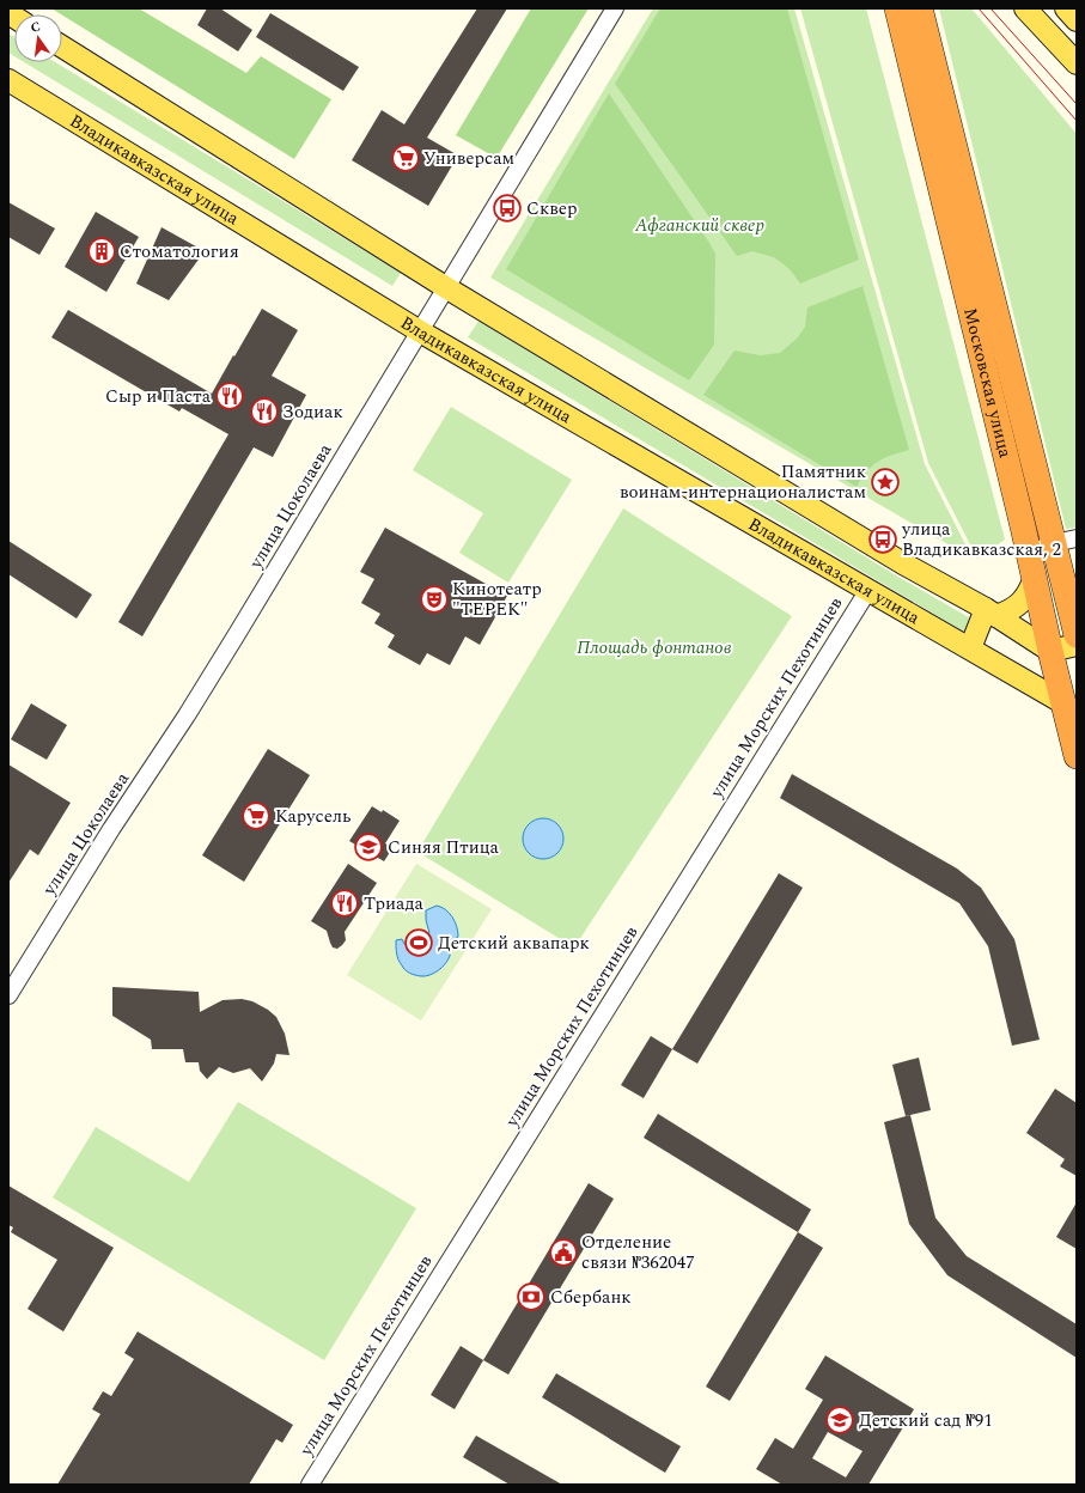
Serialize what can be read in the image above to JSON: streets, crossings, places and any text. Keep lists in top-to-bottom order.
{
  "streets": {
    "highway": ["Московская улица"],
    "main road": ["Владикавказская улица"],
    "street": ["улица Цоколаева", "улица Морских Пехотинцев"]
  },
  "crossings": [
    ["Владикавказская улица", "Московская улица"],
    ["Владикавказская улица", "улица Цоколаева"],
    ["Владикавказская улица", "улица Морских Пехотинцев"]
  ],
  "parks": ["Афганский сквер", "Площадь фонтанов"],
  "places": {
    "supermarket": ["Универсам", "Карусель"],
    "bus stop": ["Сквер", "улица Владикавказская, 2"],
    "building": ["Стоматология"],
    "restaurant": ["Сыр и Паста", "Зодиак", "Триада"],
    "place": ["Памятник воинам-интернационалистам"],
    "theatre": ["Кинотеатр \"ТЕРЕК\""],
    "school or university": ["Синяя Птица", "Детский сад №91"],
    "sports": ["Детский аквапарк"],
    "public building": ["Отделение связи №362047"],
    "bank": ["Сбербанк"]
  },
  "north": "top"
}
